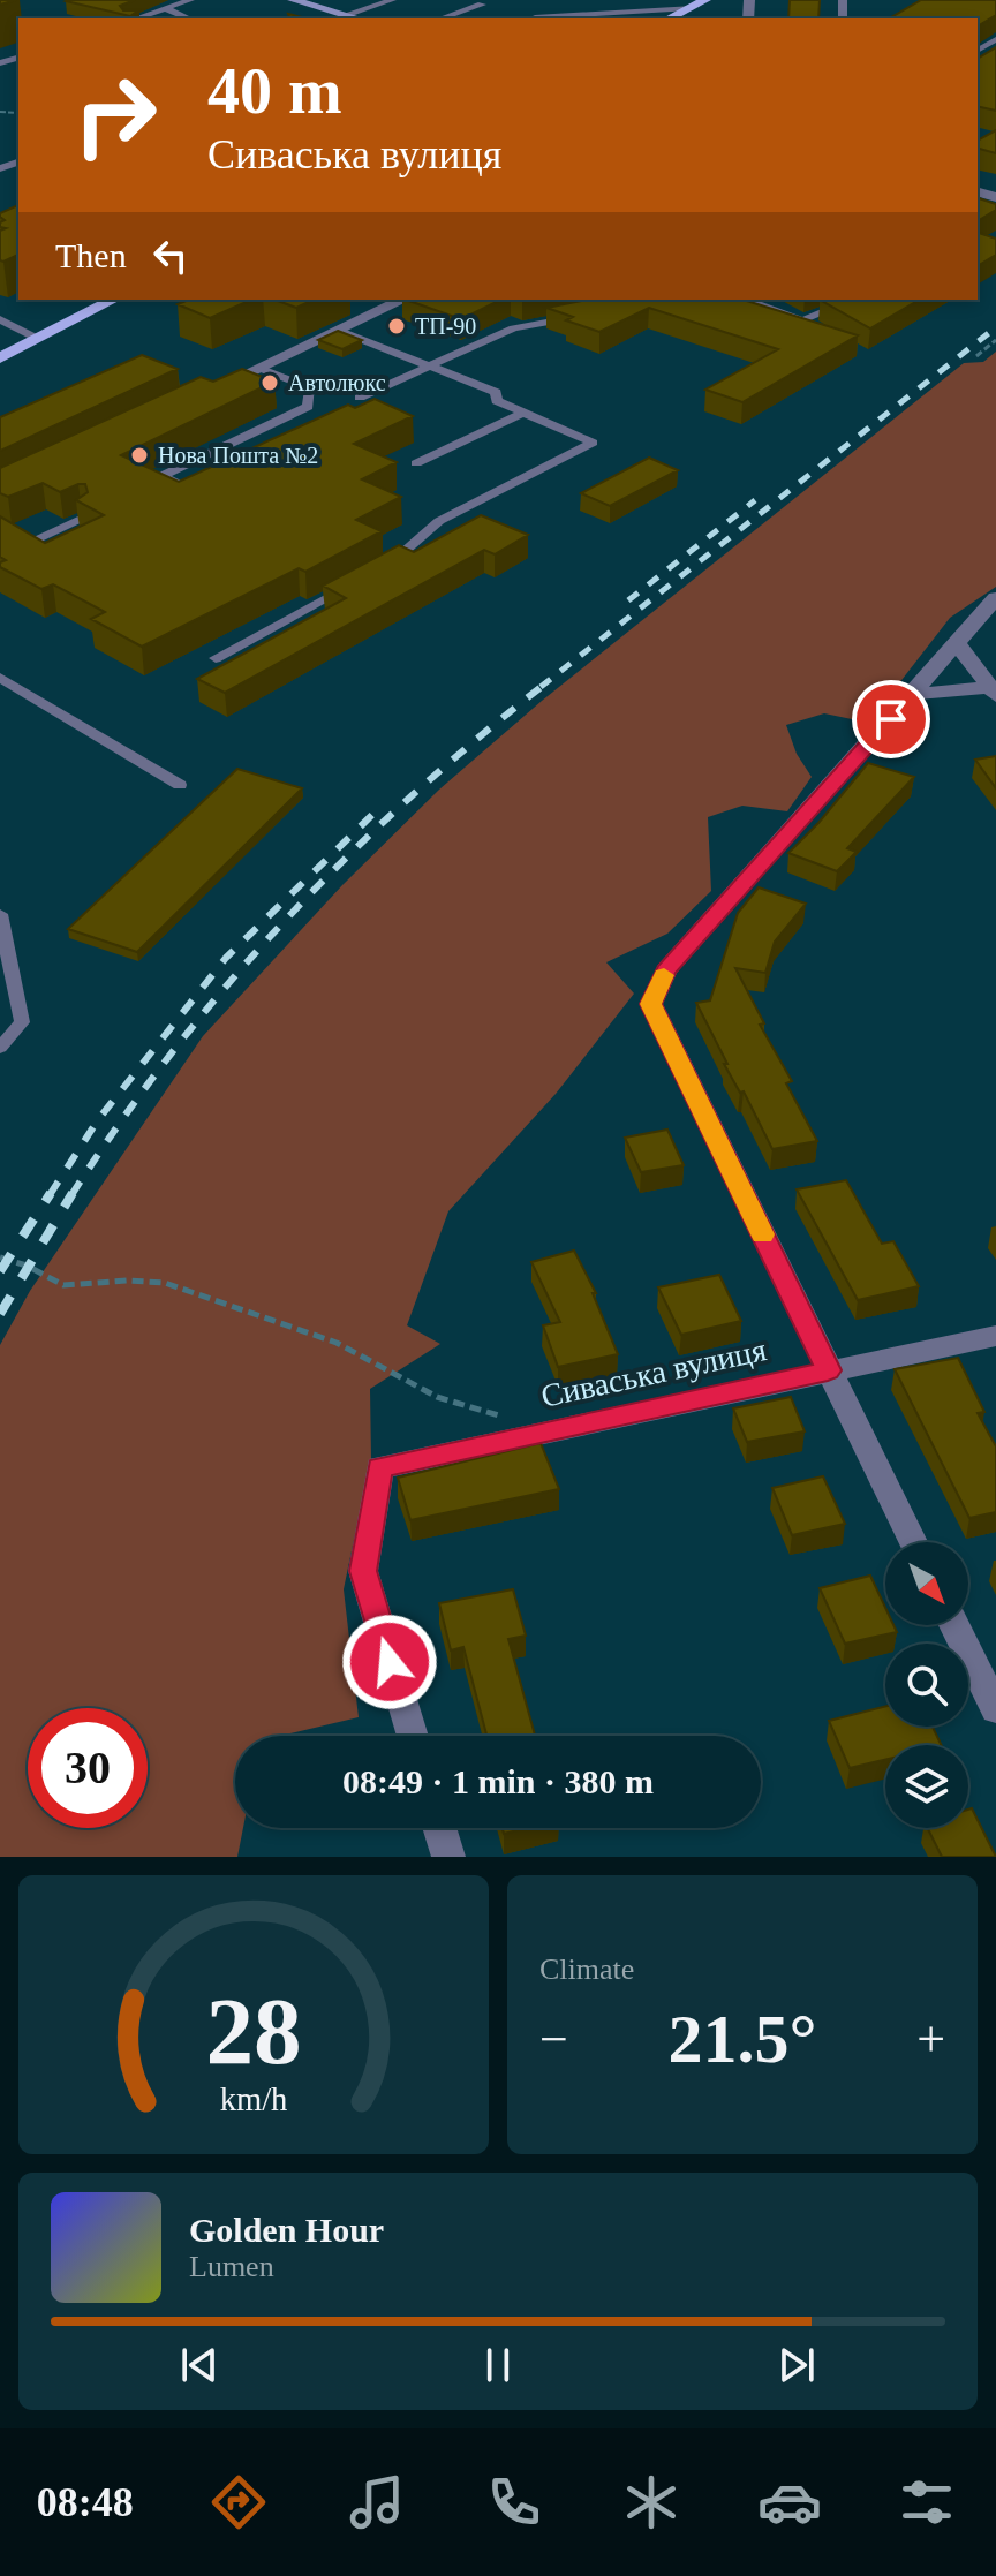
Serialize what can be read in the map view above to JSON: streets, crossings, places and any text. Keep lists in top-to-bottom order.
{
  "streets": {
    "street": ["Сиваська вулиця"]
  },
  "places": ["ТП-90", "Автолюкс", "Нова Пошта №2"],
  "north": "bottom right",
  "page": {
    "turn": ["40 m", "Сиваська вулиця"],
    "then": "Then",
    "limit": "30",
    "trip": "08:49 · 1 min · 380 m",
    "tile": "Climate",
    "heat": ["−", "21.5°", "+"],
    "song": ["Golden Hour", "Lumen"],
    "tabs": "08:48",
    "gauge": ["28", "km/h"]
  }
}
